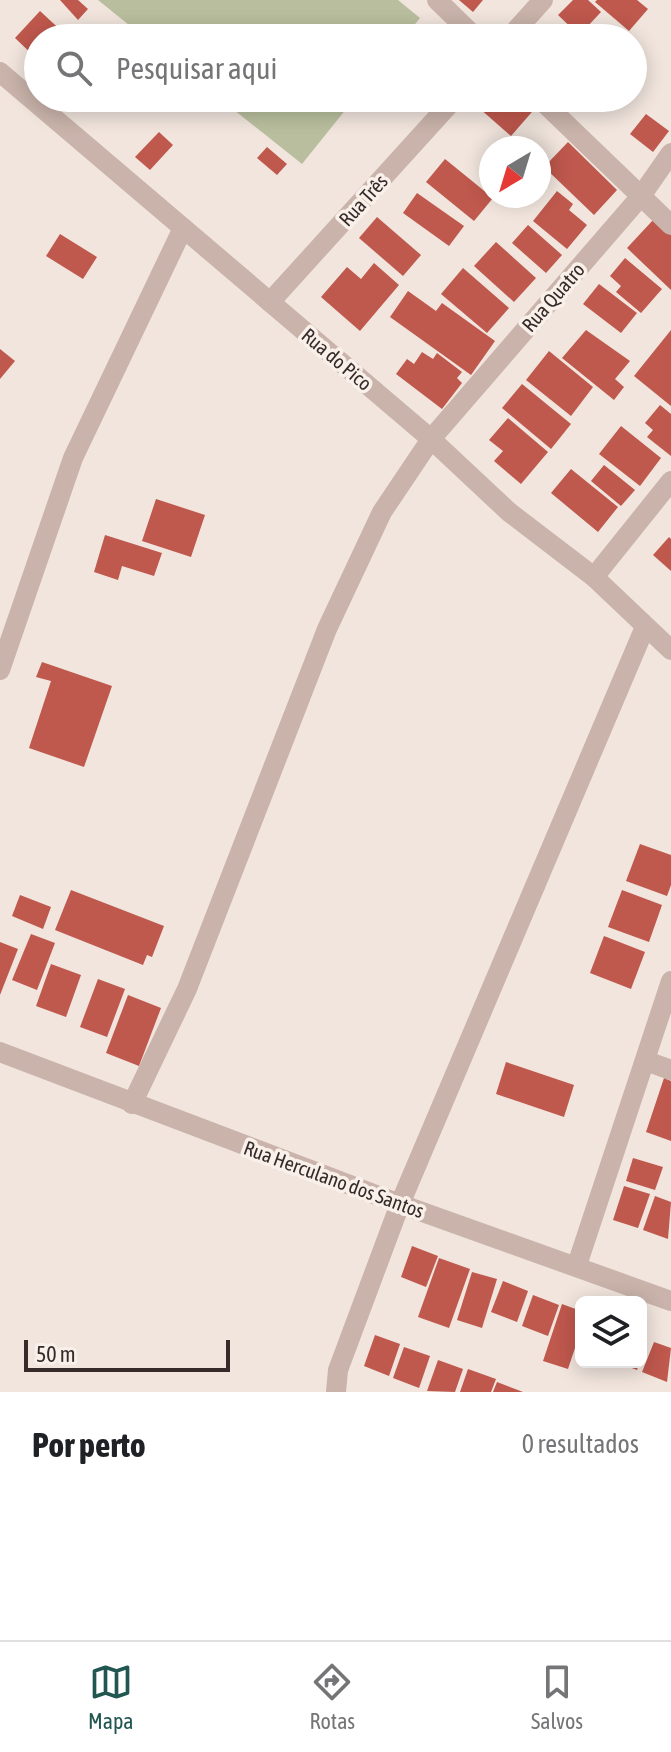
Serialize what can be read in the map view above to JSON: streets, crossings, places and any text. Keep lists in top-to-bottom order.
{
  "streets": {
    "street": [
      "Rua Três",
      "Rua Quatro",
      "Rua do Pico",
      "Rua Herculano dos Santos"
    ]
  },
  "crossings": [
    ["Rua Três", "Rua do Pico"],
    ["Rua Quatro", "Rua do Pico"],
    ["Rua Quatro", "Rua Herculano dos Santos"]
  ],
  "scale_bar": "50 m",
  "north": "bottom left",
  "page": {
    "search": "Pesquisar aqui",
    "scale": "50 m",
    "heading": ["Por perto", "0 resultados"],
    "nav": ["Mapa", "Rotas", "Salvos"]
  }
}
